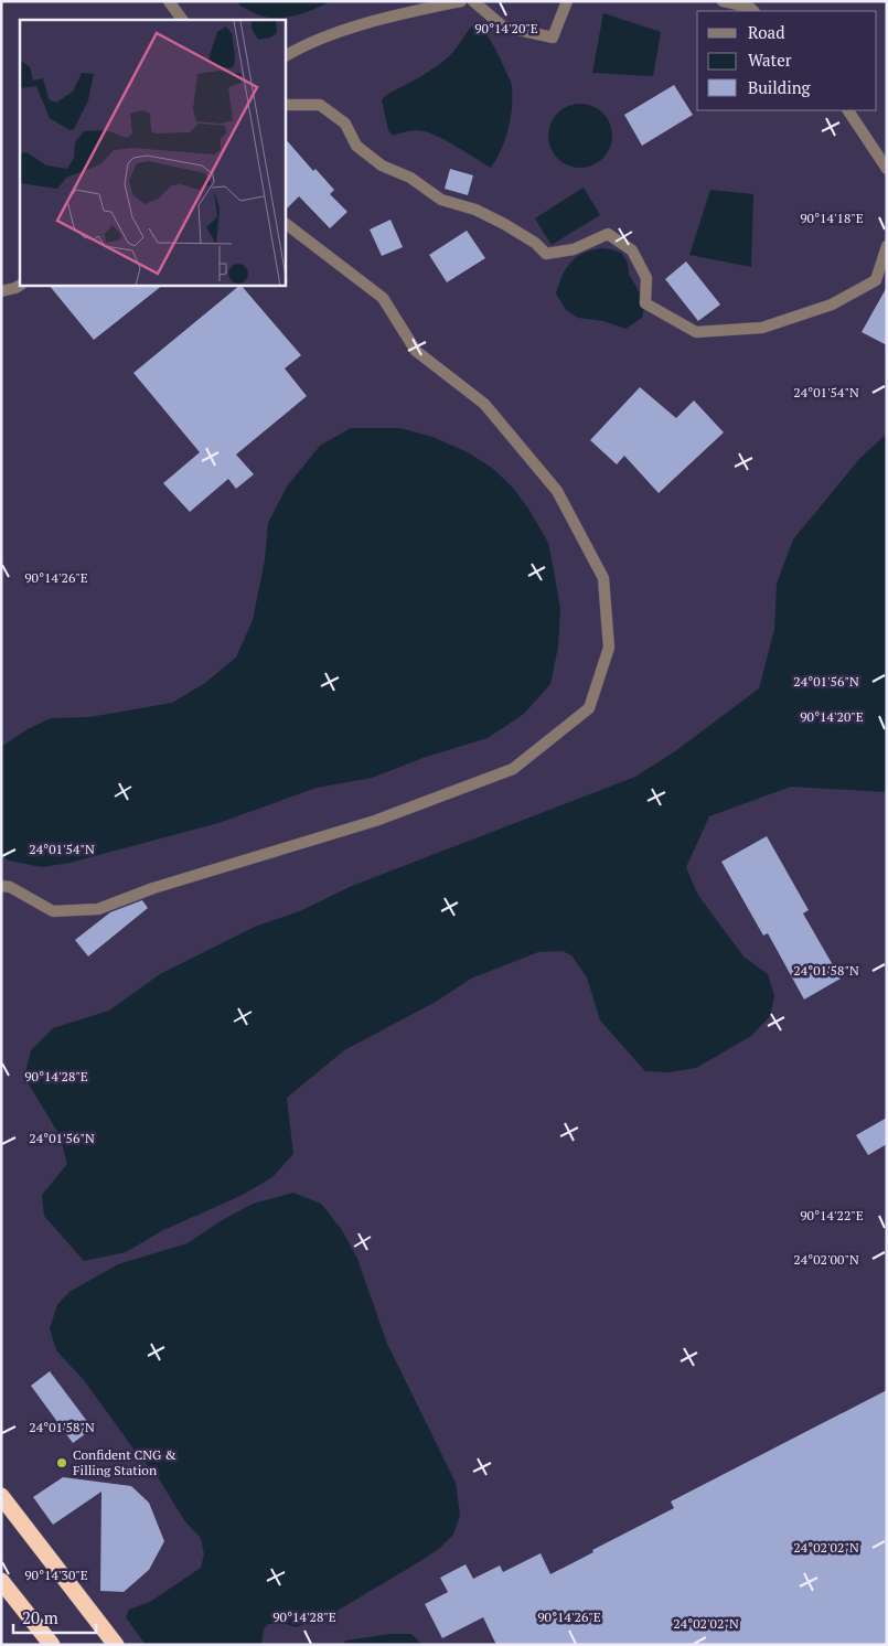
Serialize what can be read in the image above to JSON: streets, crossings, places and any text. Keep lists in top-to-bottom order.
{
  "places": ["Confident CNG & Filling Station"],
  "legend": ["Road", "Water", "Building"],
  "scale_bar": "20 m",
  "coordinates": [
    "90°14'20\"E",
    "90°14'18\"E",
    "24°01'54\"N",
    "90°14'26\"E",
    "24°01'56\"N",
    "24°01'58\"N",
    "90°14'28\"E",
    "90°14'22\"E",
    "24°02'00\"N",
    "24°02'02\"N",
    "90°14'30\"E"
  ]
}
